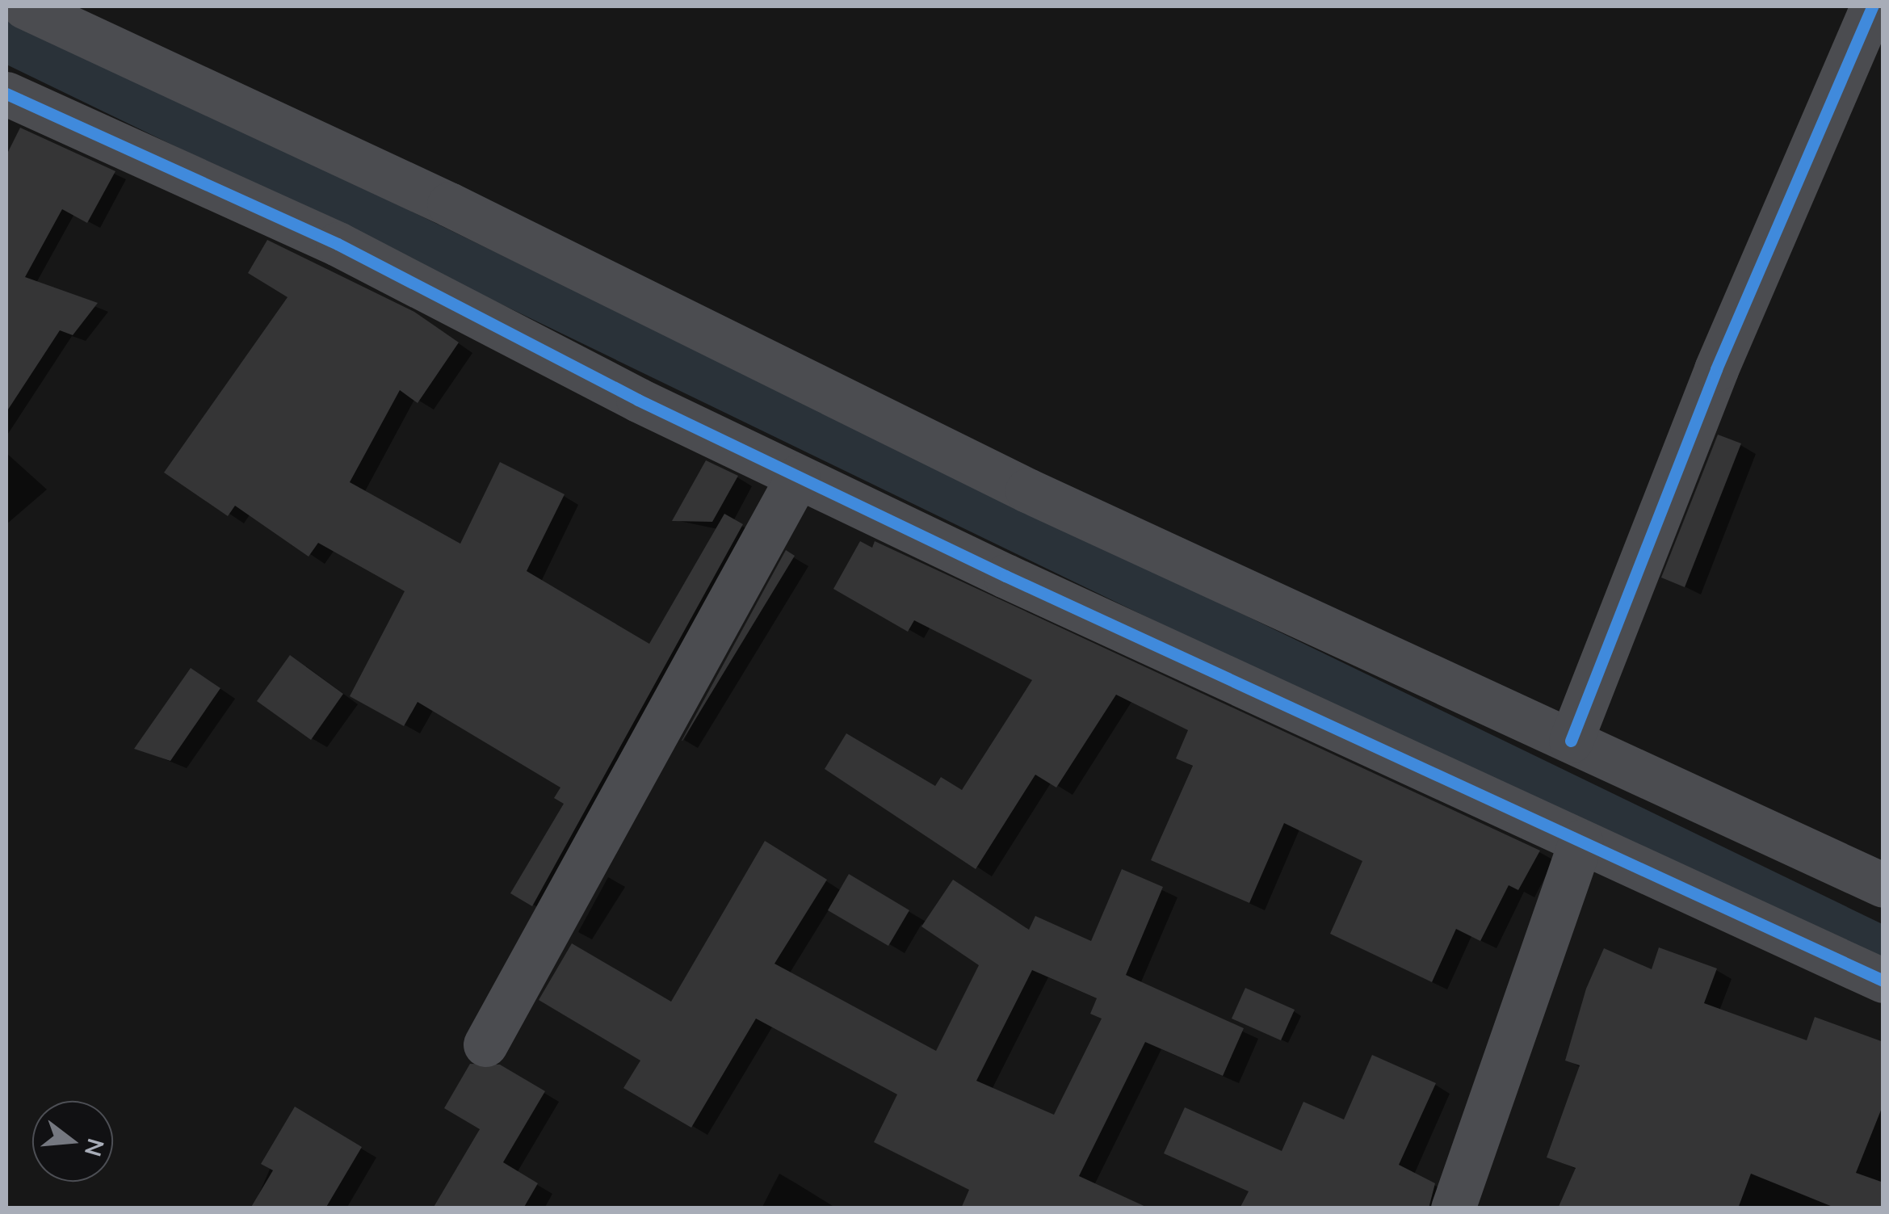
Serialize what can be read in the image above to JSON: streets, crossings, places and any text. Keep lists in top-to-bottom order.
{
  "north": "right"
}
